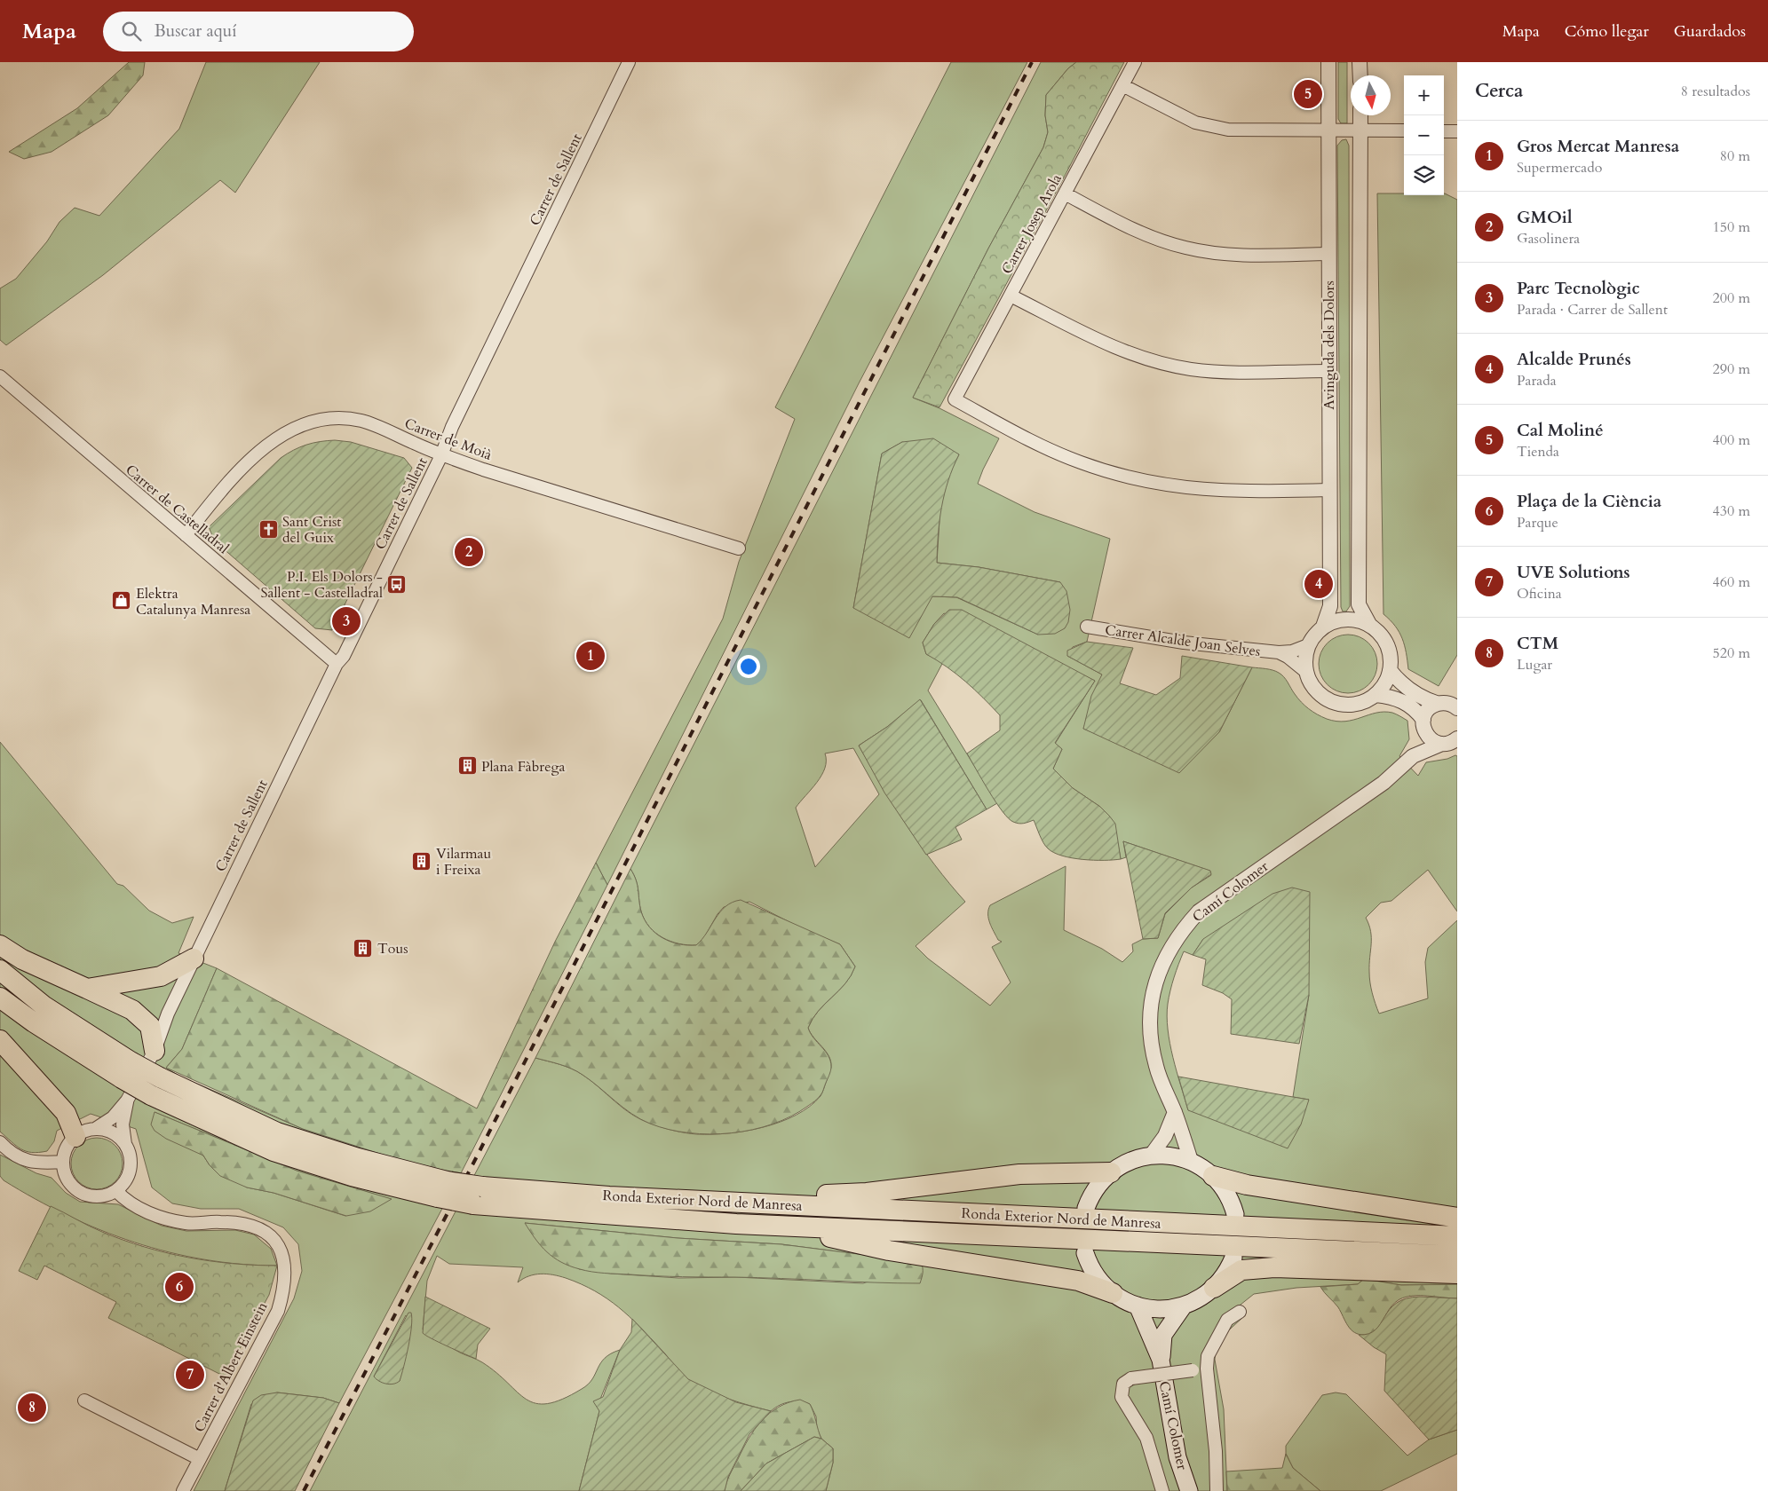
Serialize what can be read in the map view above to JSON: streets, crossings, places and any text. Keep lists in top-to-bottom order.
{
  "streets": {
    "highway": ["Ronda Exterior Nord de Manresa"],
    "main road": ["Camí Colomer"],
    "street": [
      "Carrer de Sallent",
      "Carrer Josep Arola",
      "Avinguda dels Dolors",
      "Carrer de Moià",
      "Carrer de Castelladral",
      "Carrer Alcalde Joan Selves",
      "Carrer d'Albert Einstein"
    ]
  },
  "crossings": [
    ["Carrer de Sallent", "Carrer de Moià"],
    ["Carrer de Sallent", "Carrer de Castelladral"],
    ["Carrer de Sallent", "Carrer d'Albert Einstein"],
    ["Carrer Josep Arola", "Avinguda dels Dolors"],
    ["Avinguda dels Dolors", "Carrer Alcalde Joan Selves"],
    ["Carrer de Moià", "Carrer de Castelladral"]
  ],
  "places": {
    "church": ["Sant Crist del Guix"],
    "bus stop": ["P.I. Els Dolors - Sallent - Castelladral"],
    "shop": ["Elektra Catalunya Manresa"],
    "building": ["Plana Fàbrega", "Vilarmau i Freixa", "Tous"]
  },
  "north": "bottom",
  "page": {
    "header": "Mapa",
    "search": "Buscar aquí",
    "nav": ["Mapa", "Cómo llegar", "Guardados"],
    "heading": ["Cerca", "8 resultados"],
    "map_buttons": ["+", "−"],
    "pins": [
      "5",
      "2",
      "4",
      "3",
      "1",
      "6",
      "7",
      "8"
    ],
    "list": [
      {
        "mark": "1",
        "name": "Gros Mercat Manresa",
        "note": "Supermercado",
        "value": "80 m"
      },
      {
        "mark": "2",
        "name": "GMOil",
        "note": "Gasolinera",
        "value": "150 m"
      },
      {
        "mark": "3",
        "name": "Parc Tecnològic",
        "note": "Parada · Carrer de Sallent",
        "value": "200 m"
      },
      {
        "mark": "4",
        "name": "Alcalde Prunés",
        "note": "Parada",
        "value": "290 m"
      },
      {
        "mark": "5",
        "name": "Cal Moliné",
        "note": "Tienda",
        "value": "400 m"
      },
      {
        "mark": "6",
        "name": "Plaça de la Ciència",
        "note": "Parque",
        "value": "430 m"
      },
      {
        "mark": "7",
        "name": "UVE Solutions",
        "note": "Oficina",
        "value": "460 m"
      },
      {
        "mark": "8",
        "name": "CTM",
        "note": "Lugar",
        "value": "520 m"
      }
    ]
  }
}
